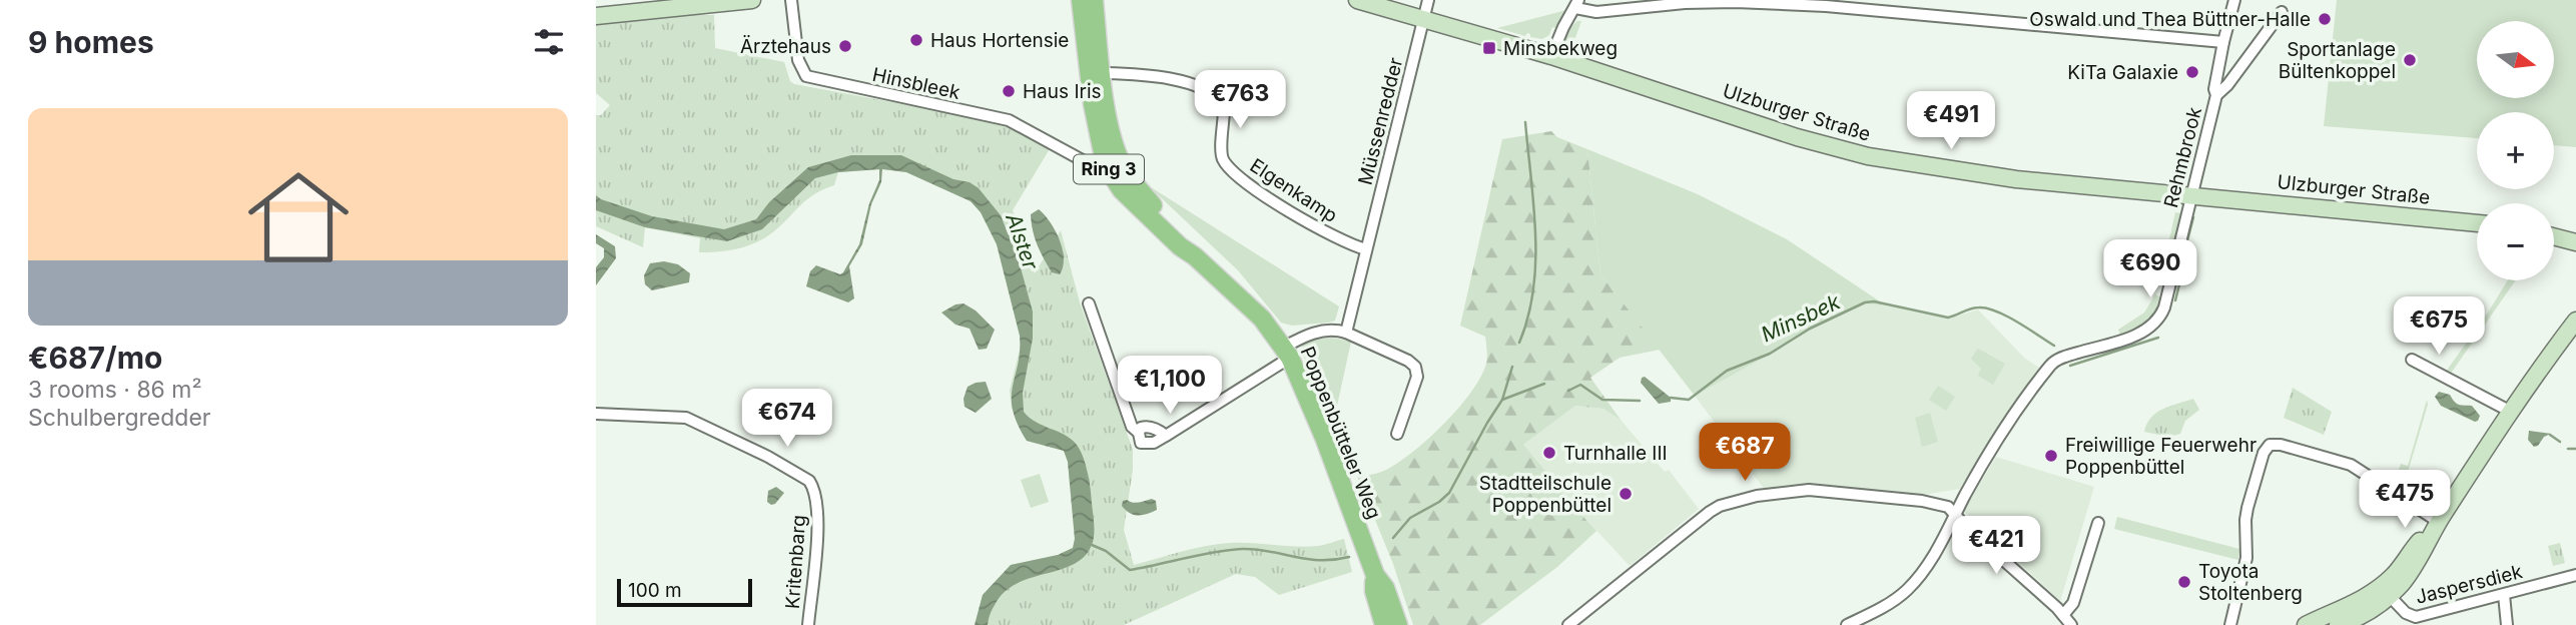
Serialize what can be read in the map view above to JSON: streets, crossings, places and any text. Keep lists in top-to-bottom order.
{
  "streets": {
    "main road": ["Ulzburger Straße", "Ring 3", "Poppenbütteler Weg"],
    "street": [
      "Hinsbleek",
      "Müssenredder",
      "Rehmbrook",
      "Elgenkamp",
      "Kritenbarg",
      "Jaspersdiek"
    ]
  },
  "crossings": [
    ["Ulzburger Straße", "Müssenredder"],
    ["Ulzburger Straße", "Rehmbrook"],
    ["Müssenredder", "Elgenkamp"],
    ["Elgenkamp", "Poppenbütteler Weg"]
  ],
  "water": ["Alster", "Minsbek"],
  "places": {
    "other": [
      "Oswald und Thea Büttner-Halle",
      "Haus Hortensie",
      "Ärztehaus",
      "Sportanlage Bültenkoppel",
      "KiTa Galaxie",
      "Haus Iris",
      "Turnhalle III",
      "Freiwillige Feuerwehr Poppenbüttel",
      "Stadtteilschule Poppenbüttel",
      "Toyota Stoltenberg"
    ],
    "transit": ["Minsbekweg"]
  },
  "scale_bar": "100 m",
  "north": "right",
  "page": {
    "heading": "9 homes",
    "map_buttons": ["+", "−"],
    "price": [
      "€763",
      "€491",
      "€690",
      "€675",
      "€1,100",
      "€674",
      "€687",
      "€475",
      "€421"
    ],
    "list": [
      {
        "name": "€687/mo",
        "note": "3 rooms · 86 m² · Schulbergredder"
      }
    ],
    "scale": "100 m"
  }
}
